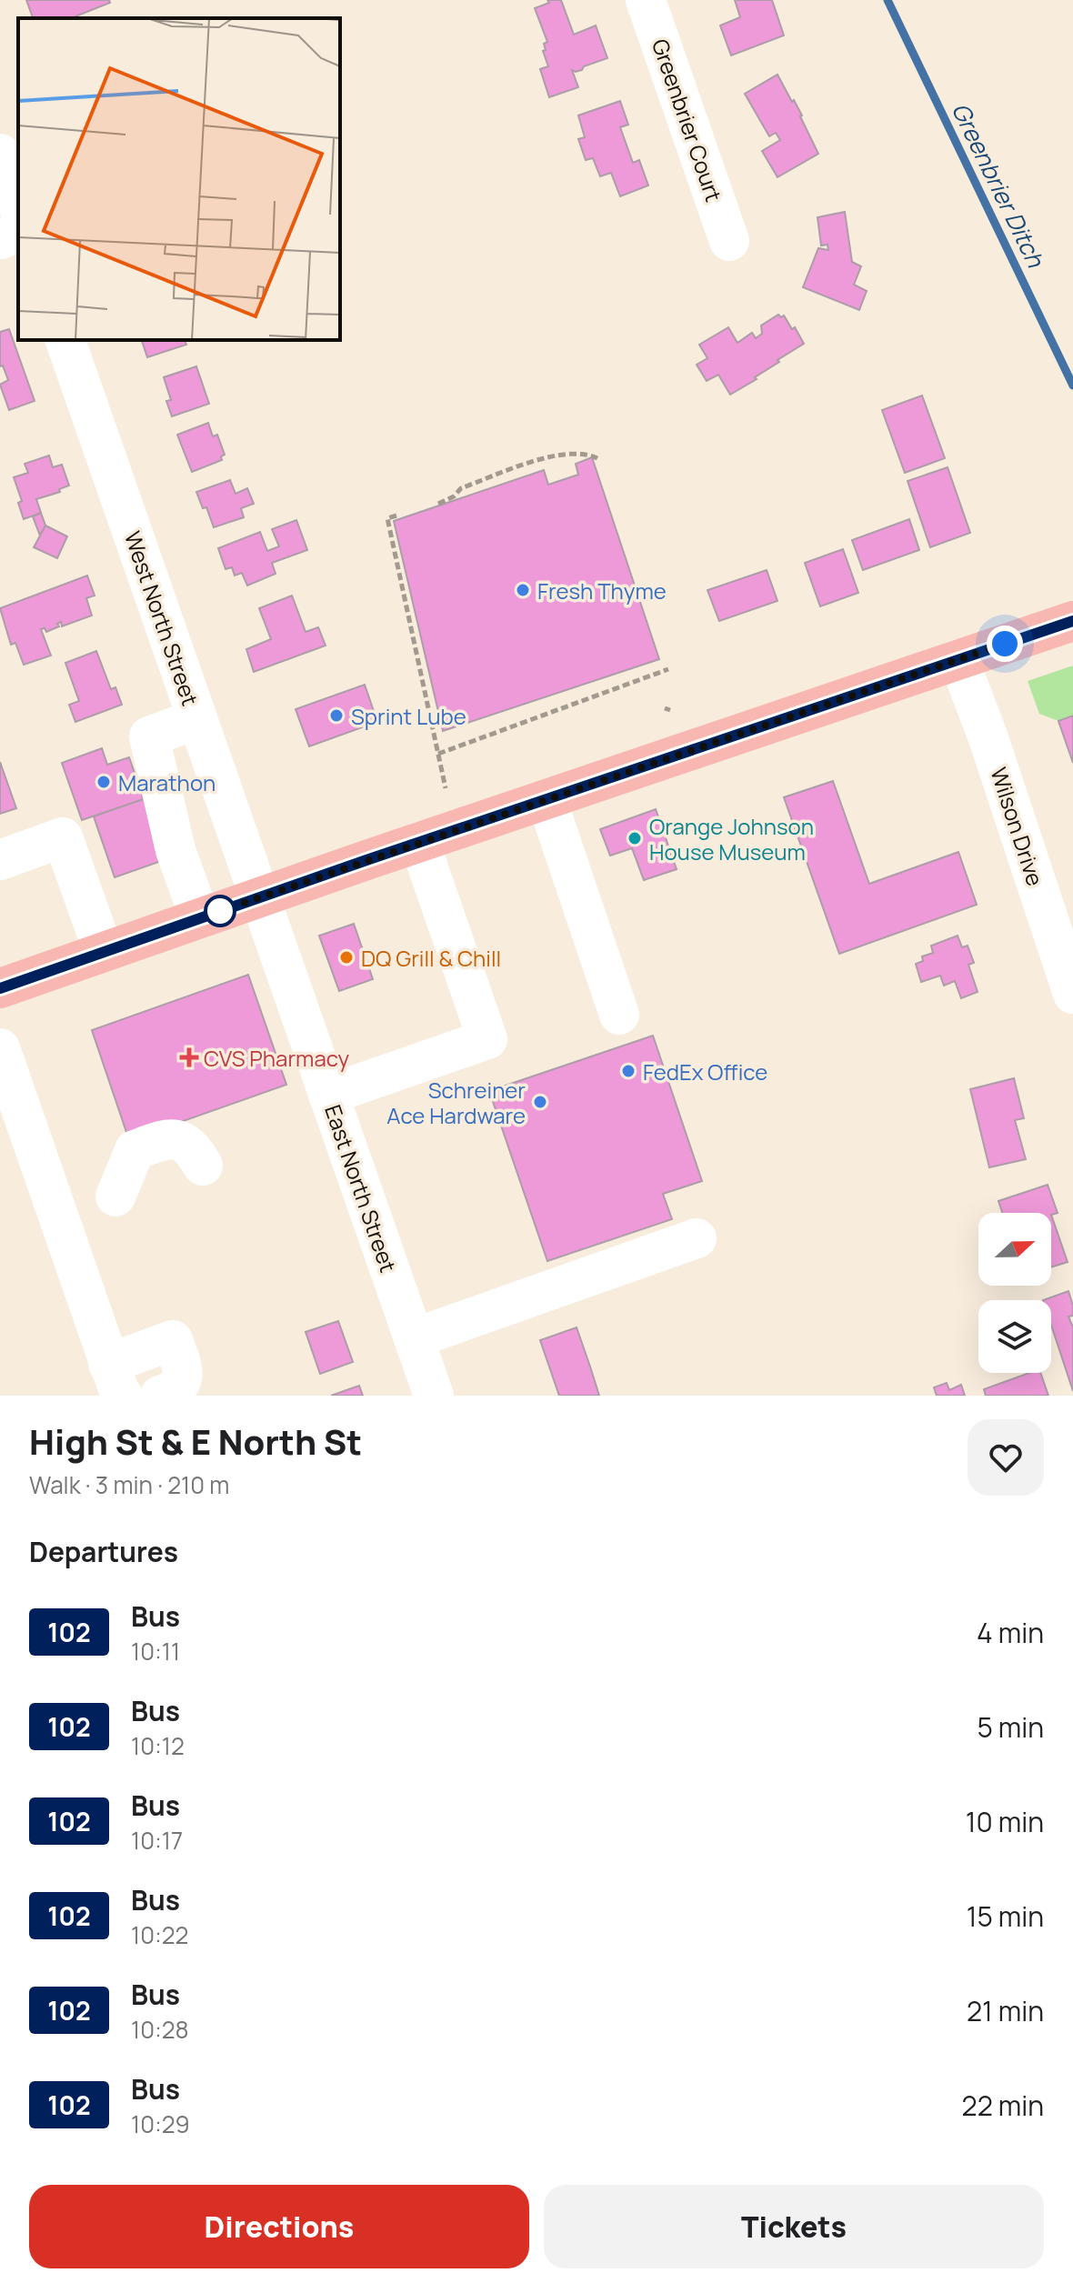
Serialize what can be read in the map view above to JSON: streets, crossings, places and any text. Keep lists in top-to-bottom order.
{
  "streets": {
    "street": [
      "Greenbrier Court",
      "West North Street",
      "Wilson Drive",
      "East North Street"
    ]
  },
  "crossings": [
    ["West North Street", "East North Street"]
  ],
  "water": ["Greenbrier Ditch"],
  "places": {
    "other": [
      "Fresh Thyme",
      "Sprint Lube",
      "Marathon",
      "Orange Johnson House Museum",
      "DQ Grill & Chill",
      "FedEx Office",
      "Schreiner Ace Hardware"
    ],
    "health": ["CVS Pharmacy"]
  },
  "lines": ["bus line 102"],
  "north": "right",
  "page": {
    "heading": [
      ["High St & E North St", "Walk · 3 min · 210 m"],
      "Departures"
    ],
    "list": [
      {
        "mark": "102",
        "name": "Bus",
        "note": "10:11",
        "value": "4 min"
      },
      {
        "mark": "102",
        "name": "Bus",
        "note": "10:12",
        "value": "5 min"
      },
      {
        "mark": "102",
        "name": "Bus",
        "note": "10:17",
        "value": "10 min"
      },
      {
        "mark": "102",
        "name": "Bus",
        "note": "10:22",
        "value": "15 min"
      },
      {
        "mark": "102",
        "name": "Bus",
        "note": "10:28",
        "value": "21 min"
      },
      {
        "mark": "102",
        "name": "Bus",
        "note": "10:29",
        "value": "22 min"
      }
    ],
    "buttons": ["Directions", "Tickets"]
  }
}
